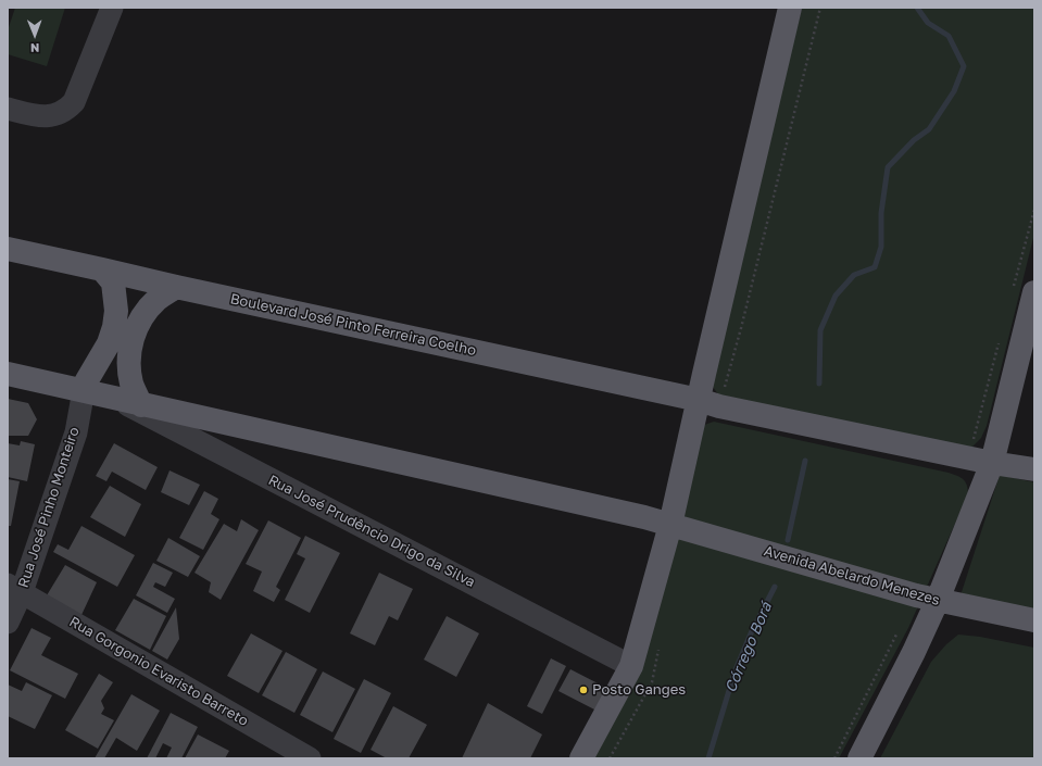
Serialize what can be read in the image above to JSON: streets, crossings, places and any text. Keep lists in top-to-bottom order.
{
  "streets": {
    "main road": ["Boulevard José Pinto Ferreira Coelho", "Avenida Abelardo Menezes"],
    "street": ["Rua José Pinho Monteiro", "Rua José Prudêncio Drigo da Silva", "Rua Gorgonio Evaristo Barreto"]
  },
  "crossings": [
    ["Rua José Pinho Monteiro", "Rua Gorgonio Evaristo Barreto"]
  ],
  "water": ["Córrego Borá"],
  "places": ["Posto Ganges"],
  "north": "bottom"
}
